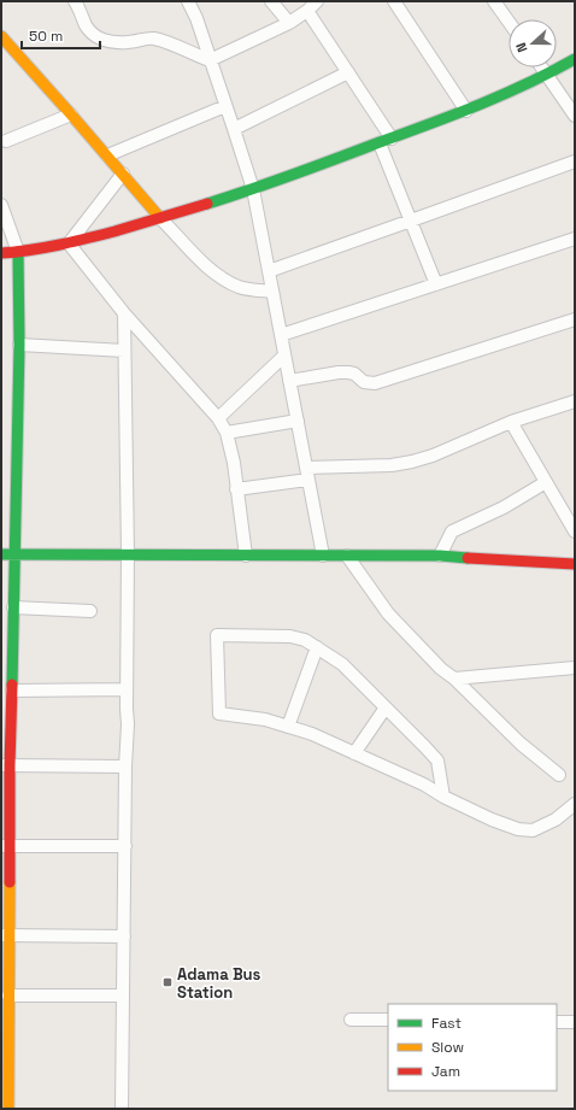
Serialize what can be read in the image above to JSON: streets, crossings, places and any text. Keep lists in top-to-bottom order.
{
  "places": {
    "transit": ["Adama Bus Station"]
  },
  "legend": ["Fast", "Slow", "Jam"],
  "scale_bar": "50 m",
  "north": "left"
}
